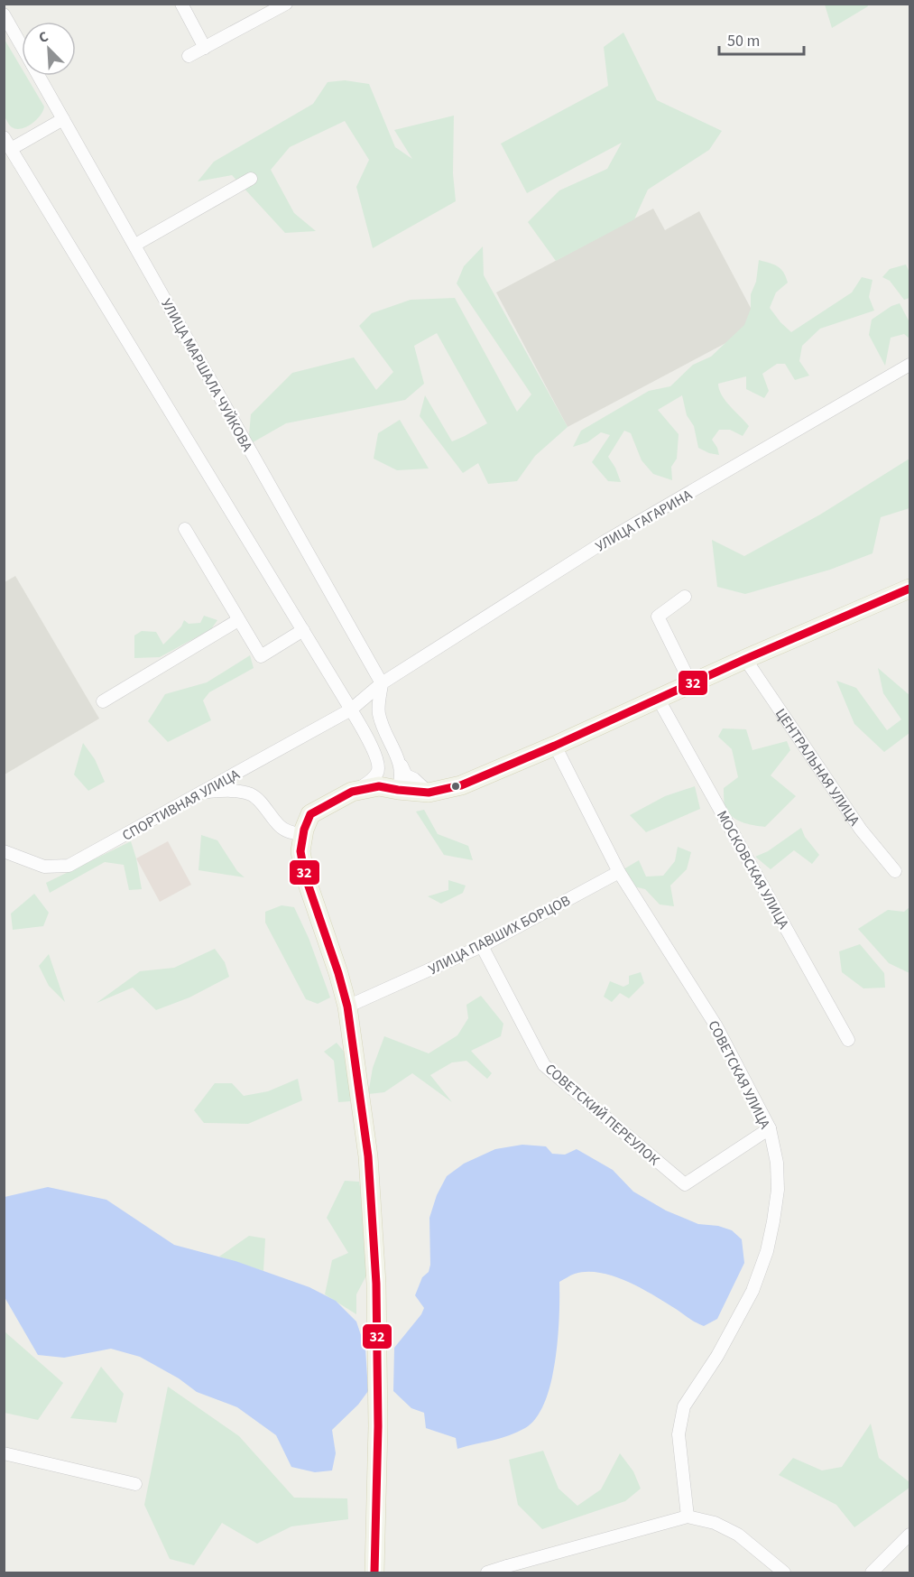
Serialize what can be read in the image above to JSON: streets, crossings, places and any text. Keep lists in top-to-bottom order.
{
  "streets": {
    "street": [
      "УЛИЦА МАРШАЛА ЧУЙКОВА",
      "УЛИЦА ГАГАРИНА",
      "ЦЕНТРАЛЬНАЯ УЛИЦА",
      "СПОРТИВНАЯ УЛИЦА",
      "МОСКОВСКАЯ УЛИЦА",
      "УЛИЦА ПАВШИХ БОРЦОВ",
      "СОВЕТСКАЯ УЛИЦА",
      "СОВЕТСКИЙ ПЕРЕУЛОК"
    ]
  },
  "crossings": [
    ["УЛИЦА МАРШАЛА ЧУЙКОВА", "УЛИЦА ГАГАРИНА"],
    ["УЛИЦА ГАГАРИНА", "СПОРТИВНАЯ УЛИЦА"],
    ["УЛИЦА ПАВШИХ БОРЦОВ", "СОВЕТСКАЯ УЛИЦА"],
    ["УЛИЦА ПАВШИХ БОРЦОВ", "СОВЕТСКИЙ ПЕРЕУЛОК"],
    ["СОВЕТСКАЯ УЛИЦА", "СОВЕТСКИЙ ПЕРЕУЛОК"]
  ],
  "lines": ["transit line 32"],
  "scale_bar": "50 m",
  "north": "top left"
}
